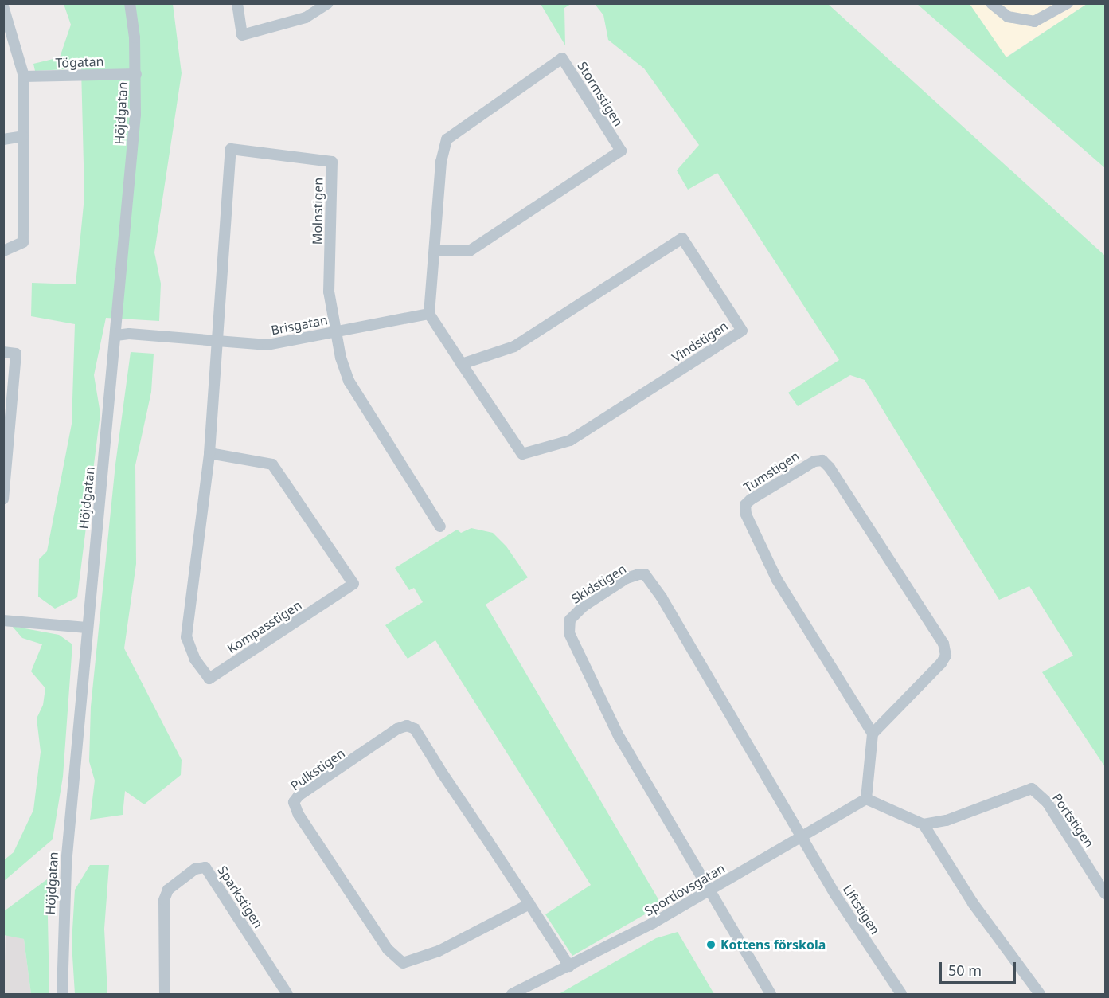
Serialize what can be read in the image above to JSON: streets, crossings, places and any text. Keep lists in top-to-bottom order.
{
  "streets": {
    "street": [
      "Tögatan",
      "Stormstigen",
      "Höjdgatan",
      "Molnstigen",
      "Brisgatan",
      "Vindstigen",
      "Tumstigen",
      "Skidstigen",
      "Kompasstigen",
      "Pulkstigen",
      "Portstigen",
      "Sportlovsgatan",
      "Sparkstigen",
      "Liftstigen"
    ]
  },
  "crossings": [
    ["Tögatan", "Höjdgatan"],
    ["Stormstigen", "Brisgatan"],
    ["Stormstigen", "Vindstigen"],
    ["Höjdgatan", "Brisgatan"],
    ["Molnstigen", "Brisgatan"],
    ["Molnstigen", "Kompasstigen"],
    ["Brisgatan", "Vindstigen"],
    ["Brisgatan", "Kompasstigen"],
    ["Skidstigen", "Sportlovsgatan"],
    ["Skidstigen", "Liftstigen"],
    ["Pulkstigen", "Sportlovsgatan"],
    ["Sportlovsgatan", "Liftstigen"]
  ],
  "places": ["Kottens förskola"],
  "scale_bar": "50 m"
}
